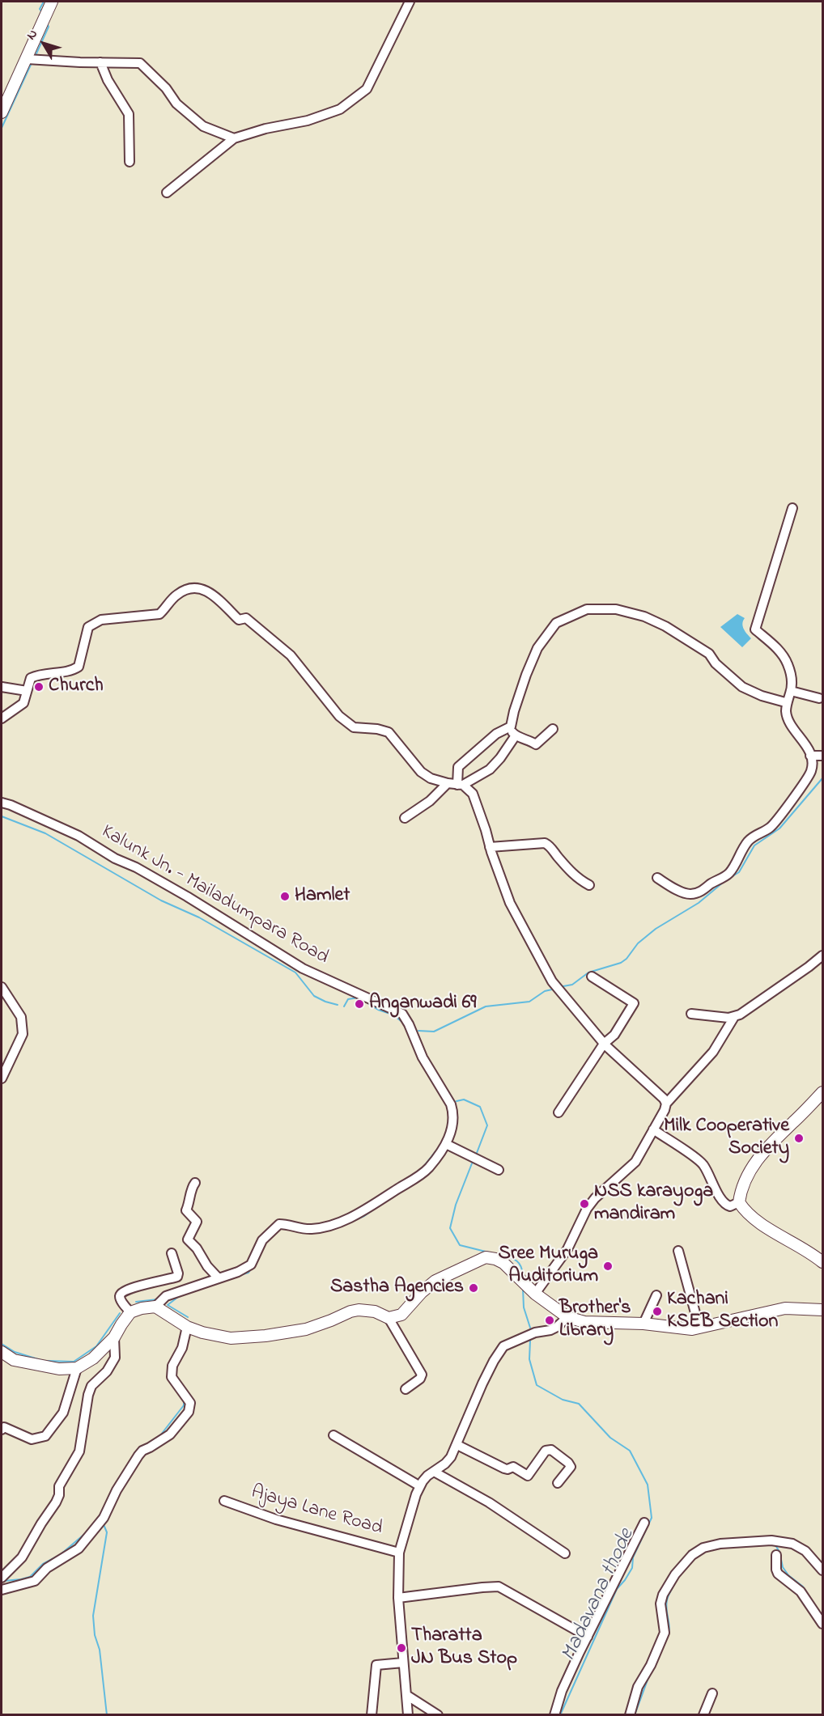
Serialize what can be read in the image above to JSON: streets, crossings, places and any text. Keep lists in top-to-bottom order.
{
  "streets": {
    "street": ["Kalunk Jn. - Mailadumpara Road", "Ajaya Lane Road"]
  },
  "water": ["Madavana thode"],
  "places": [
    "Church",
    "Hamlet",
    "Anganwadi 69",
    "Milk Cooperative Society",
    "NSS karayoga mandiram",
    "Sree Muruga Auditorium",
    "Sastha Agencies",
    "Kachani KSEB Section",
    "Brother's Library",
    "Tharatta JN Bus Stop"
  ],
  "north": "top left"
}
